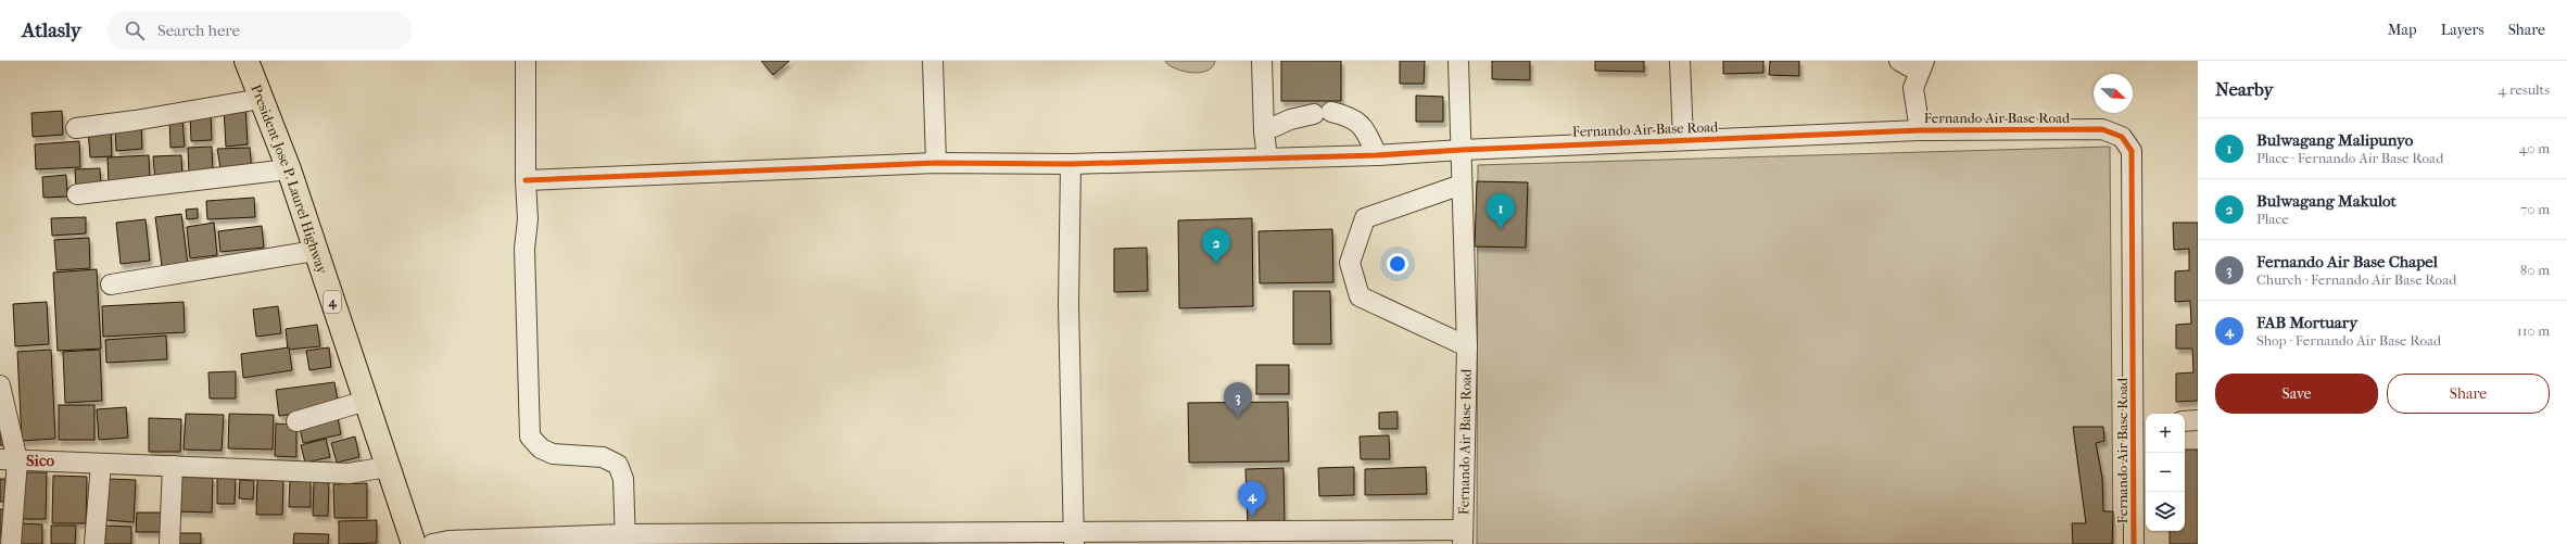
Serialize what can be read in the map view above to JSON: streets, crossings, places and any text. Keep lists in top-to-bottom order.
{
  "streets": {
    "highway": ["President Jose P. Laurel Highway", "4"],
    "street": ["Fernando Air Base Road"]
  },
  "districts": ["Sico"],
  "north": "bottom right",
  "page": {
    "header": "Atlasly",
    "search": "Search here",
    "nav": ["Map", "Layers", "Share"],
    "heading": ["Nearby", "4 results"],
    "list": [
      {
        "mark": "1",
        "name": "Bulwagang Malipunyo",
        "note": "Place · Fernando Air Base Road",
        "value": "40 m"
      },
      {
        "mark": "2",
        "name": "Bulwagang Makulot",
        "note": "Place",
        "value": "70 m"
      },
      {
        "mark": "3",
        "name": "Fernando Air Base Chapel",
        "note": "Church · Fernando Air Base Road",
        "value": "80 m"
      },
      {
        "mark": "4",
        "name": "FAB Mortuary",
        "note": "Shop · Fernando Air Base Road",
        "value": "110 m"
      }
    ],
    "pins": [
      "1",
      "2",
      "3",
      "4"
    ],
    "buttons": ["Save", "Share"],
    "map_buttons": ["+", "−"]
  }
}
